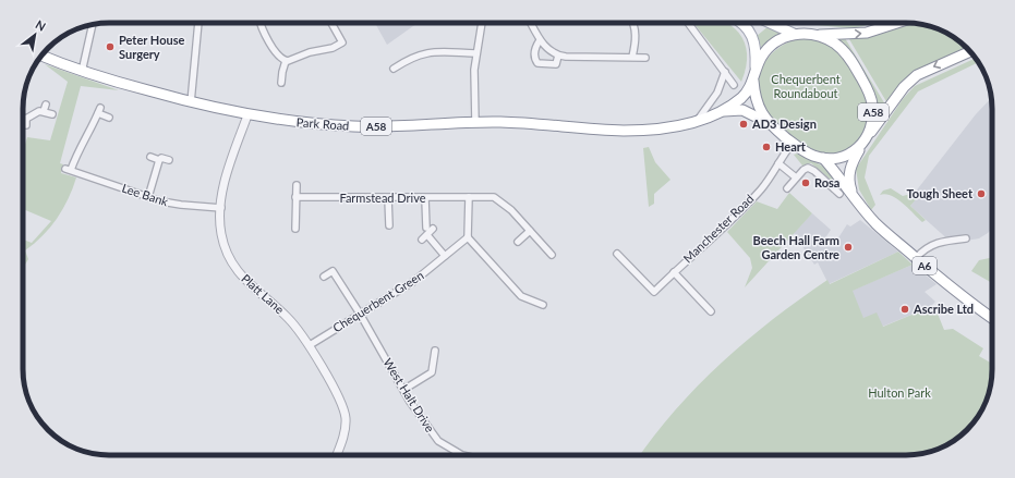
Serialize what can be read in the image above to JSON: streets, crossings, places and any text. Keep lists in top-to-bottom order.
{
  "streets": {
    "main road": ["A58", "Park Road", "A6"],
    "street": [
      "Lee Bank",
      "Farmstead Drive",
      "Manchester Road",
      "Platt Lane",
      "Chequerbent Green",
      "West Halt Drive"
    ]
  },
  "crossings": [
    ["A58", "Park Road"],
    ["A58", "Manchester Road"],
    ["A58", "A6"],
    ["Park Road", "Manchester Road"],
    ["Park Road", "A6"],
    ["Park Road", "Platt Lane"],
    ["Lee Bank", "Platt Lane"],
    ["Manchester Road", "A6"],
    ["Platt Lane", "Chequerbent Green"],
    ["Chequerbent Green", "West Halt Drive"]
  ],
  "parks": ["Chequerbent Roundabout", "Hulton Park"],
  "places": [
    "Peter House Surgery",
    "AD3 Design",
    "Heart",
    "Rosa",
    "Tough Sheet",
    "Beech Hall Farm Garden Centre",
    "Ascribe Ltd"
  ],
  "north": "top right"
}
